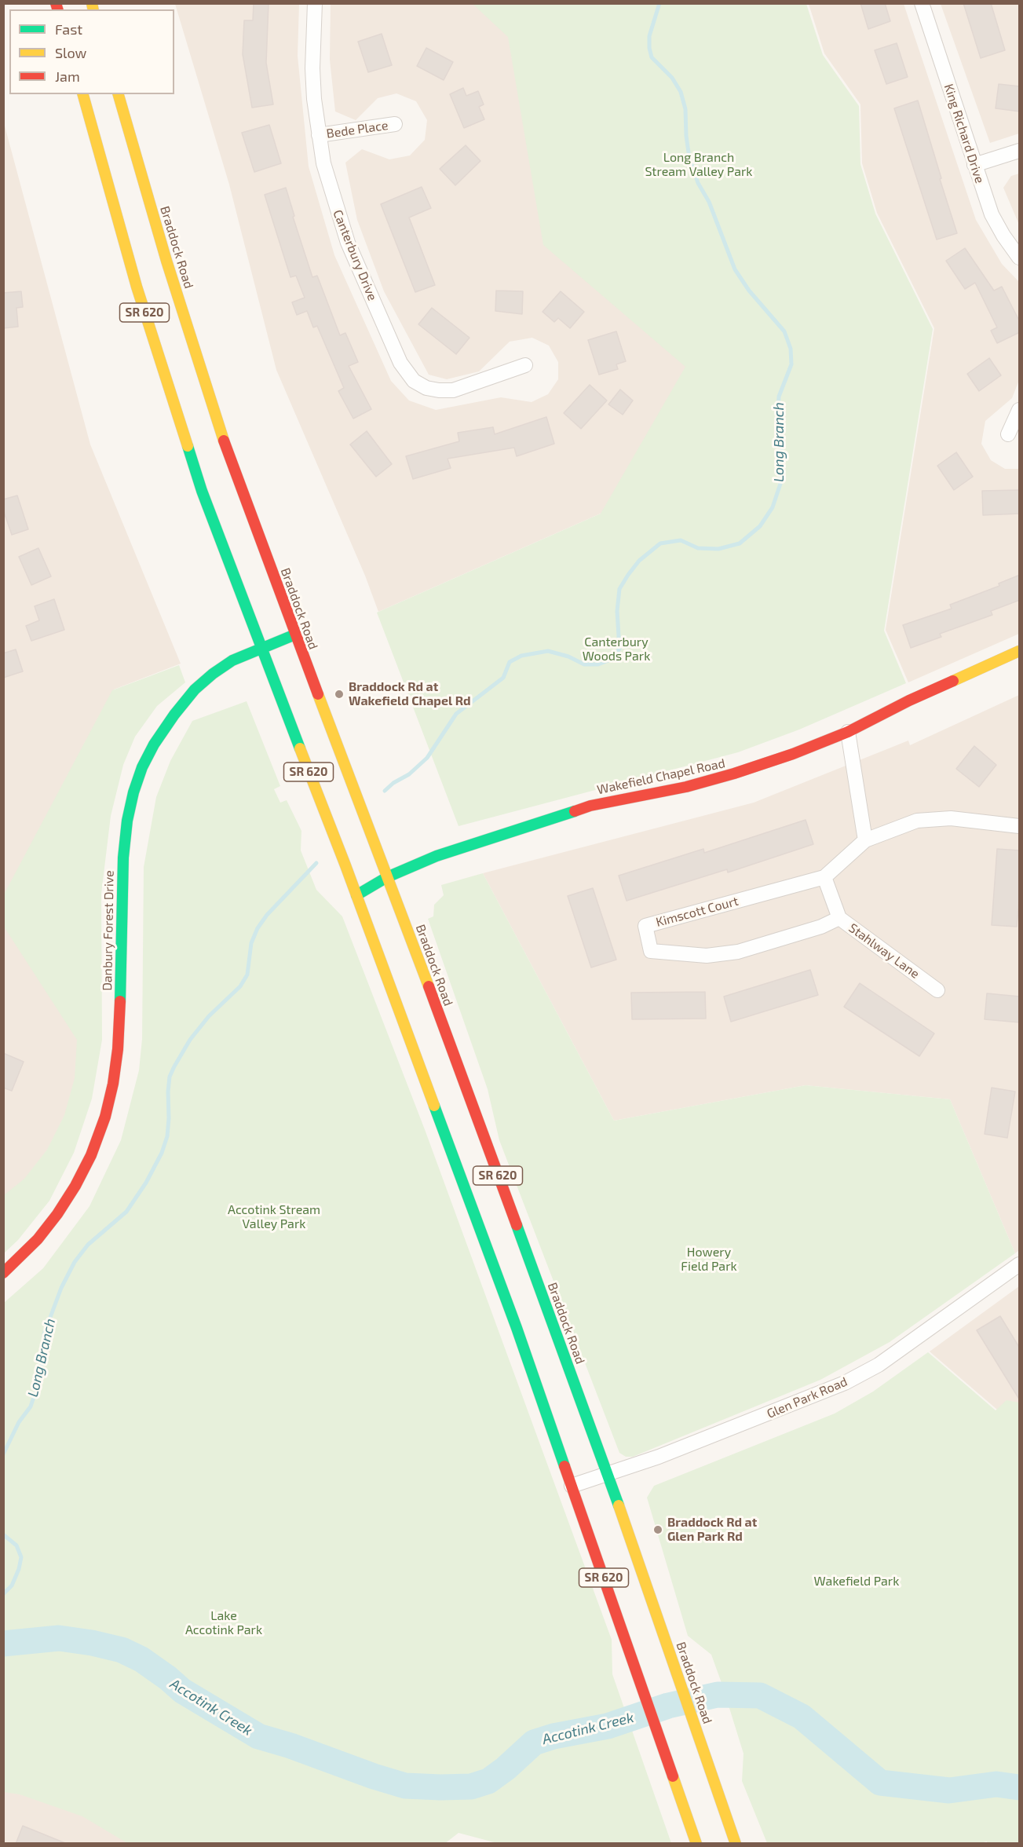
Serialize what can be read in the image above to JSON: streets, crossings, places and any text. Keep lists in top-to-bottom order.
{
  "streets": {
    "main road": [
      "Braddock Road",
      "SR 620",
      "Wakefield Chapel Road",
      "Danbury Forest Drive"
    ],
    "street": [
      "Bede Place",
      "King Richard Drive",
      "Canterbury Drive",
      "Kimscott Court",
      "Stahlway Lane",
      "Glen Park Road"
    ]
  },
  "crossings": [
    ["Bede Place", "Canterbury Drive"],
    ["Braddock Road", "Wakefield Chapel Road"],
    ["Braddock Road", "Danbury Forest Drive"],
    ["Braddock Road", "Glen Park Road"],
    ["SR 620", "Wakefield Chapel Road"],
    ["SR 620", "Danbury Forest Drive"],
    ["SR 620", "Glen Park Road"],
    ["Kimscott Court", "Stahlway Lane"]
  ],
  "water": ["Long Branch", "Accotink Creek"],
  "parks": [
    "Long Branch Stream Valley Park",
    "Canterbury Woods Park",
    "Accotink Stream Valley Park",
    "Howery Field Park",
    "Wakefield Park",
    "Lake Accotink Park"
  ],
  "places": ["Braddock Rd at Wakefield Chapel Rd", "Braddock Rd at Glen Park Rd"],
  "legend": ["Fast", "Slow", "Jam"]
}
